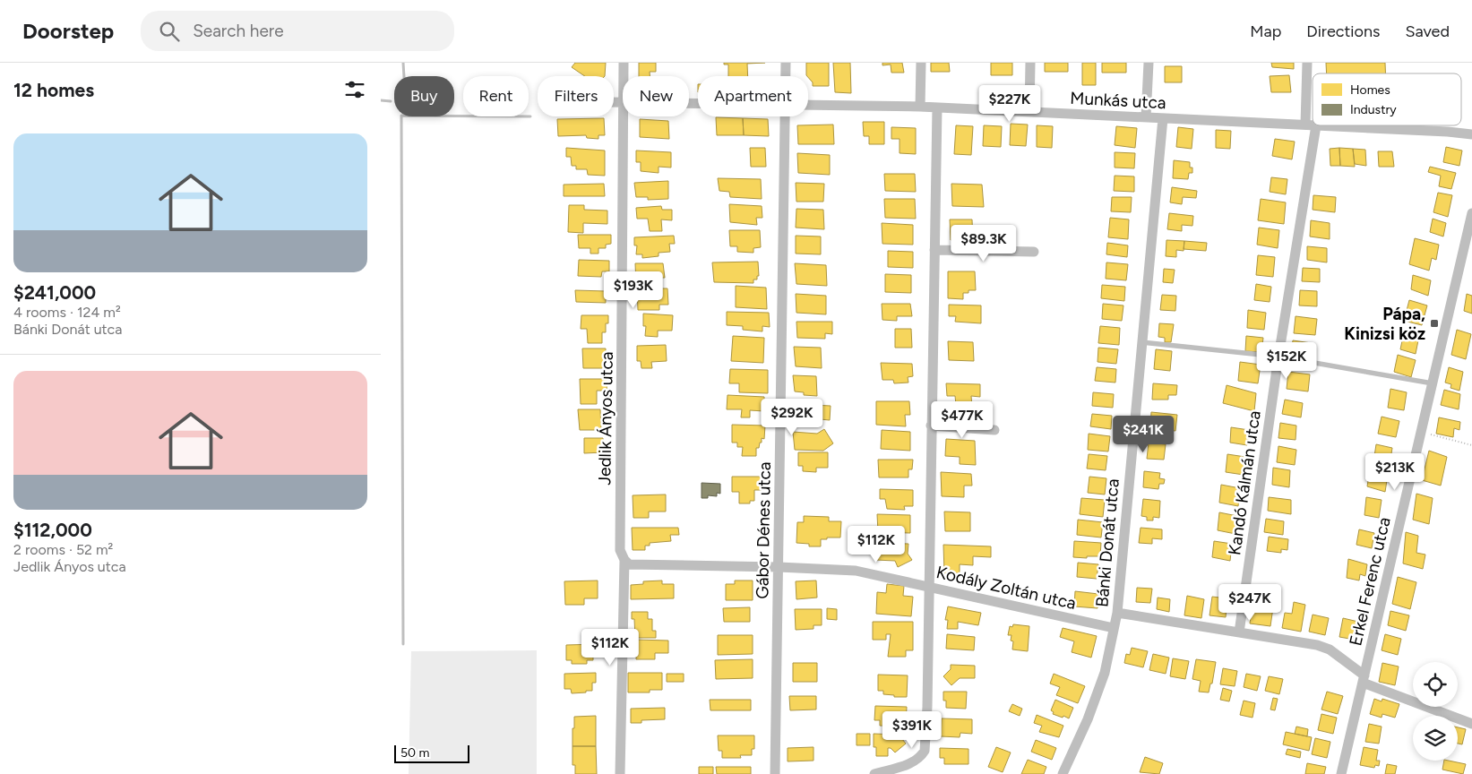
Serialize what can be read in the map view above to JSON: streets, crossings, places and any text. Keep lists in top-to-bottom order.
{
  "streets": {
    "street": [
      "Munkás utca",
      "Jedlik Ányos utca",
      "Kandó Kálmán utca",
      "Gábor Dénes utca",
      "Bánki Donát utca",
      "Erkel Ferenc utca",
      "Kodály Zoltán utca"
    ]
  },
  "crossings": [
    ["Munkás utca", "Kandó Kálmán utca"],
    ["Munkás utca", "Bánki Donát utca"],
    ["Jedlik Ányos utca", "Kodály Zoltán utca"],
    ["Gábor Dénes utca", "Kodály Zoltán utca"],
    ["Bánki Donát utca", "Kodály Zoltán utca"]
  ],
  "places": {
    "transit": ["Pápa, Kinizsi köz"]
  },
  "legend": ["Homes", "Industry"],
  "scale_bar": "50 m",
  "page": {
    "header": "Doorstep",
    "search": "Search here",
    "nav": ["Map", "Directions", "Saved"],
    "heading": "12 homes",
    "chip": [
      "Buy",
      "Rent",
      "Filters",
      "New",
      "Apartment"
    ],
    "price": [
      "$227K",
      "$89.3K",
      "$193K",
      "$152K",
      "$292K",
      "$477K",
      "$241K",
      "$213K",
      "$112K",
      "$247K",
      "$112K",
      "$391K"
    ],
    "list": [
      {
        "name": "$241,000",
        "note": "4 rooms · 124 m² · Bánki Donát utca"
      },
      {
        "name": "$112,000",
        "note": "2 rooms · 52 m² · Jedlik Ányos utca"
      }
    ],
    "scale": "50 m"
  }
}
